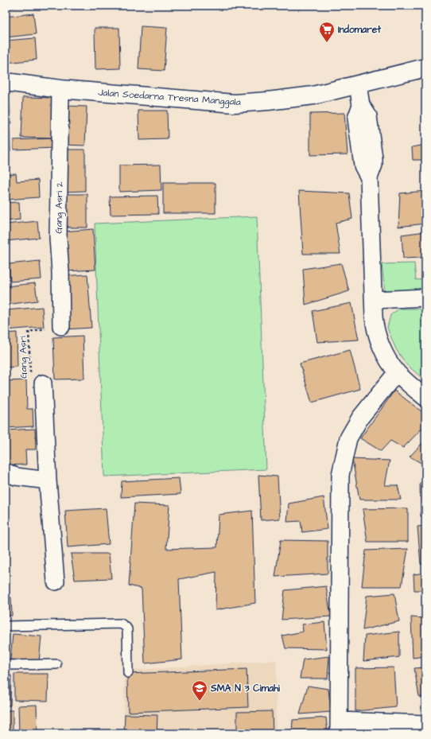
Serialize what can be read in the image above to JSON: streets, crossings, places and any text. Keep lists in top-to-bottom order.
{
  "streets": {
    "main road": ["Jalan Soedarna Tresna Manggala"],
    "street": ["Gang Asri 2"],
    "path": ["Gang Asri"]
  },
  "crossings": [
    ["Jalan Soedarna Tresna Manggala", "Gang Asri 2"],
    ["Gang Asri 2", "Gang Asri"]
  ],
  "places": {
    "supermarket": ["Indomaret"],
    "school or university": ["SMA N 3 Cimahi"]
  }
}
